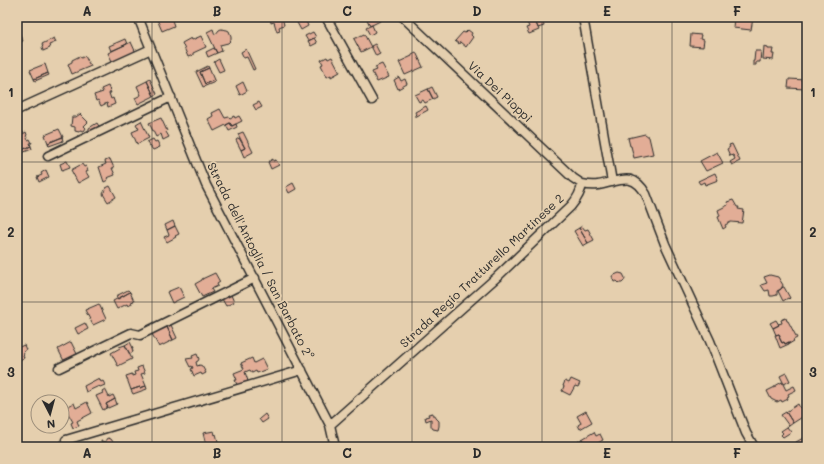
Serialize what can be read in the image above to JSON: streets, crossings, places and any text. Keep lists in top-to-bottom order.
{
  "streets": {
    "street": ["Via Dei Pioppi", "Strada dell'Antoglia / San Barbato 2°", "Strada Regio Tratturello Martinese 2"]
  },
  "crossings": [
    ["Via Dei Pioppi", "Strada Regio Tratturello Martinese 2"],
    ["Strada dell'Antoglia / San Barbato 2°", "Strada Regio Tratturello Martinese 2"]
  ],
  "north": "bottom",
  "grid": {
    "columns": [
      "A",
      "B",
      "C",
      "D",
      "E",
      "F"
    ],
    "rows": ["1", "2", "3"]
  }
}
